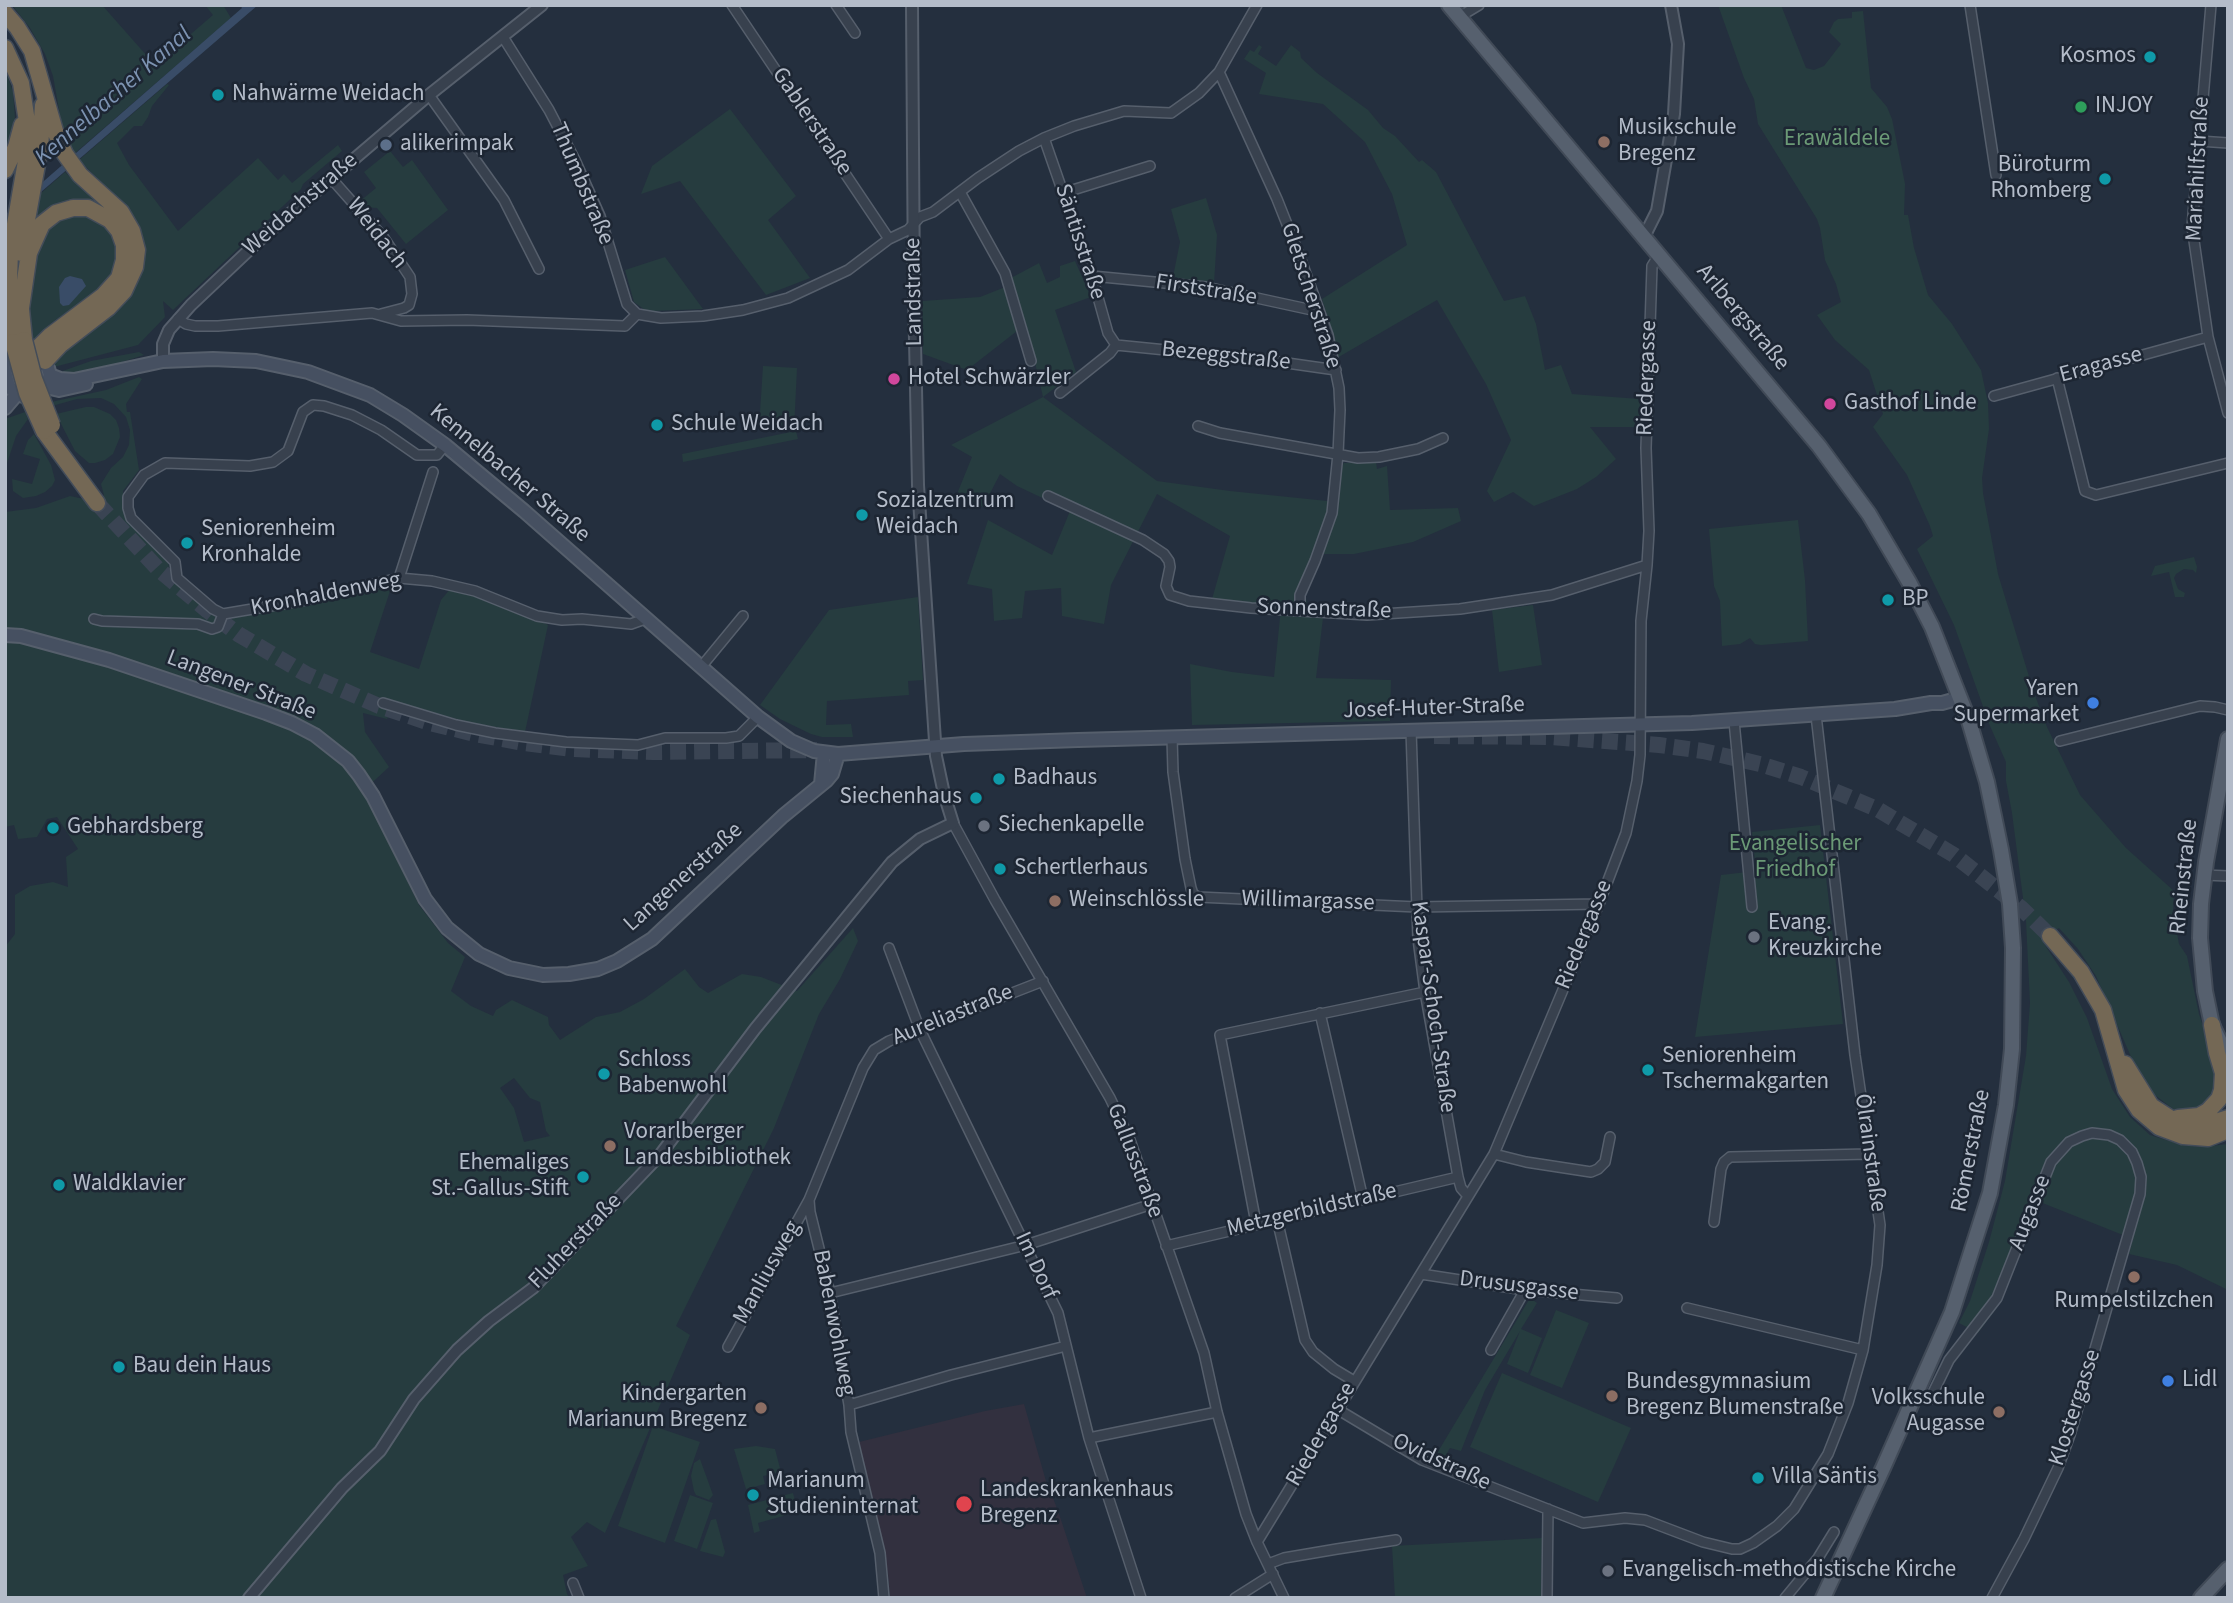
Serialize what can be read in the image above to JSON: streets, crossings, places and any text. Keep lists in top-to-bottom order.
{
  "streets": {
    "main road": [
      "Arlbergstraße",
      "Kennelbacher Straße",
      "Langener Straße",
      "Josef-Huter-Straße",
      "Rheinstraße",
      "Langenerstraße",
      "Römerstraße"
    ],
    "street": [
      "Gablerstraße",
      "Mariahilfstraße",
      "Thumbstraße",
      "Weidachstraße",
      "Weidach",
      "Säntisstraße",
      "Firststraße",
      "Landstraße",
      "Gletscherstraße",
      "Bezeggstraße",
      "Eragasse",
      "Riedergasse",
      "Kronhaldenweg",
      "Sonnenstraße",
      "Willimargasse",
      "Kaspar-Schoch-Straße",
      "Aureliastraße",
      "Ölrainstraße",
      "Gallusstraße",
      "Metzgerbildstraße",
      "Augasse",
      "Fluherstraße",
      "Im Dorf",
      "Manliusweg",
      "Drususgasse",
      "Babenwohlweg",
      "Klostergasse",
      "Ovidstraße"
    ]
  },
  "crossings": [
    ["Mariahilfstraße", "Eragasse"],
    ["Thumbstraße", "Weidachstraße"],
    ["Weidachstraße", "Weidach"],
    ["Weidachstraße", "Kennelbacher Straße"],
    ["Säntisstraße", "Firststraße"],
    ["Säntisstraße", "Bezeggstraße"],
    ["Firststraße", "Gletscherstraße"],
    ["Landstraße", "Josef-Huter-Straße"],
    ["Landstraße", "Gallusstraße"],
    ["Gletscherstraße", "Bezeggstraße"],
    ["Gletscherstraße", "Sonnenstraße"],
    ["Arlbergstraße", "Riedergasse"],
    ["Arlbergstraße", "Josef-Huter-Straße"],
    ["Arlbergstraße", "Römerstraße"],
    ["Riedergasse", "Sonnenstraße"],
    ["Riedergasse", "Josef-Huter-Straße"],
    ["Riedergasse", "Willimargasse"],
    ["Riedergasse", "Kaspar-Schoch-Straße"],
    ["Riedergasse", "Gallusstraße"],
    ["Riedergasse", "Drususgasse"],
    ["Riedergasse", "Ovidstraße"],
    ["Kennelbacher Straße", "Kronhaldenweg"],
    ["Langener Straße", "Langenerstraße"],
    ["Josef-Huter-Straße", "Willimargasse"],
    ["Josef-Huter-Straße", "Kaspar-Schoch-Straße"],
    ["Josef-Huter-Straße", "Römerstraße"],
    ["Josef-Huter-Straße", "Ölrainstraße"],
    ["Josef-Huter-Straße", "Gallusstraße"],
    ["Willimargasse", "Kaspar-Schoch-Straße"],
    ["Kaspar-Schoch-Straße", "Metzgerbildstraße"],
    ["Aureliastraße", "Gallusstraße"],
    ["Aureliastraße", "Im Dorf"],
    ["Aureliastraße", "Manliusweg"],
    ["Aureliastraße", "Babenwohlweg"],
    ["Ölrainstraße", "Ovidstraße"],
    ["Gallusstraße", "Metzgerbildstraße"],
    ["Gallusstraße", "Fluherstraße"],
    ["Augasse", "Klostergasse"],
    ["Manliusweg", "Babenwohlweg"]
  ],
  "water": ["Kennelbacher Kanal"],
  "parks": ["Erawäldele", "Evangelischer Friedhof"],
  "places": [
    "Kosmos",
    "Nahwärme Weidach",
    "INJOY",
    "Musikschule Bregenz",
    "alikerimpak",
    "Büroturm Rhomberg",
    "Hotel Schwärzler",
    "Gasthof Linde",
    "Schule Weidach",
    "Sozialzentrum Weidach",
    "Seniorenheim Kronhalde",
    "BP",
    "Yaren Supermarket",
    "Badhaus",
    "Siechenhaus",
    "Siechenkapelle",
    "Gebhardsberg",
    "Schertlerhaus",
    "Weinschlössle",
    "Evang. Kreuzkirche",
    "Seniorenheim Tschermakgarten",
    "Schloss Babenwohl",
    "Vorarlberger Landesbibliothek",
    "Ehemaliges St.-Gallus-Stift",
    "Waldklavier",
    "Rumpelstilzchen",
    "Bau dein Haus",
    "Lidl",
    "Bundesgymnasium Bregenz Blumenstraße",
    "Kindergarten Marianum Bregenz",
    "Volksschule Augasse",
    "Villa Säntis",
    "Marianum Studieninternat",
    "Landeskrankenhaus Bregenz",
    "Evangelisch-methodistische Kirche"
  ]
}
